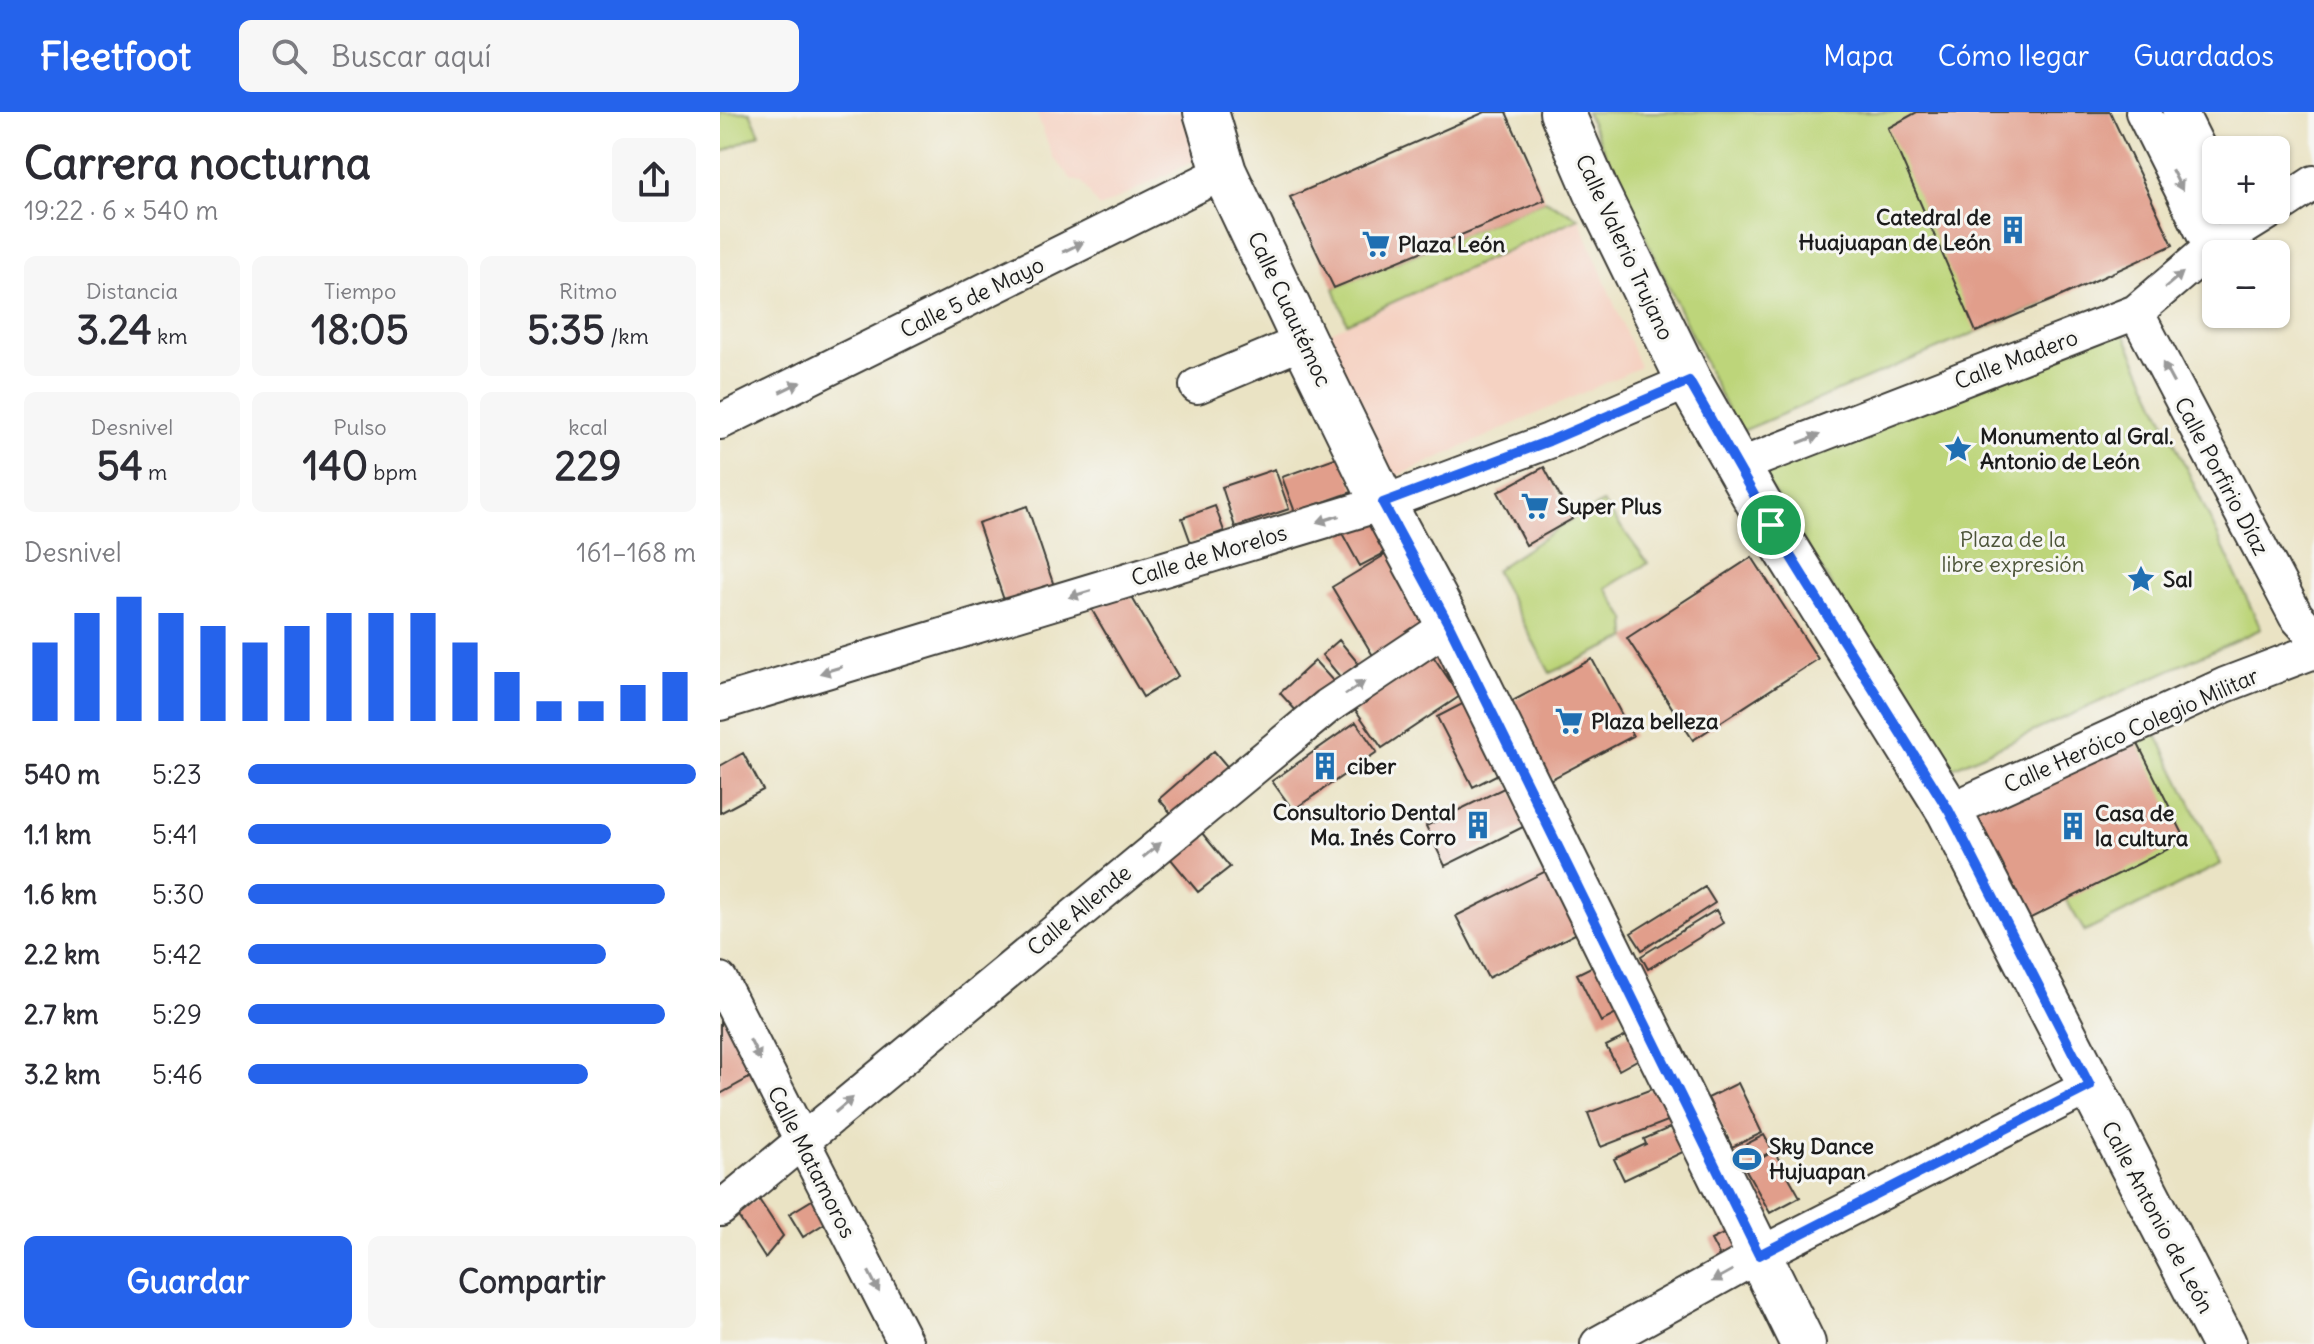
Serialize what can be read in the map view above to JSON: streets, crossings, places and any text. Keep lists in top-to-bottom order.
{
  "streets": {
    "main road": ["Calle Valerio Trujano", "Calle Cuautémoc", "Calle Antonio de León"],
    "street": [
      "Calle 5 de Mayo",
      "Calle Madero",
      "Calle Porfirio Díaz",
      "Calle de Morelos",
      "Calle Heróico Colegio Militar",
      "Calle Allende",
      "Calle Matamoros"
    ]
  },
  "crossings": [
    ["Calle Valerio Trujano", "Calle de Morelos"],
    ["Calle Valerio Trujano", "Calle Antonio de León"],
    ["Calle 5 de Mayo", "Calle Cuautémoc"],
    ["Calle Cuautémoc", "Calle de Morelos"],
    ["Calle Cuautémoc", "Calle Allende"],
    ["Calle Madero", "Calle Porfirio Díaz"],
    ["Calle Madero", "Calle Antonio de León"],
    ["Calle de Morelos", "Calle Antonio de León"],
    ["Calle Heróico Colegio Militar", "Calle Antonio de León"],
    ["Calle Allende", "Calle Matamoros"]
  ],
  "one_way": [
    "Calle 5 de Mayo",
    "Calle Madero",
    "Calle Porfirio Díaz",
    "Calle de Morelos",
    "Calle Allende",
    "Calle Matamoros"
  ],
  "parks": ["Plaza de la libre expresión"],
  "places": {
    "building": [
      "Catedral de Huajuapan de León",
      "ciber",
      "Consultorio Dental Ma. Inés Corro",
      "Casa de la cultura"
    ],
    "supermarket": ["Plaza León", "Super Plus", "Plaza belleza"],
    "place": ["Monumento al Gral. Antonio de León", "Sal"],
    "sports": ["Sky Dance Hujuapan"]
  },
  "page": {
    "header": "Fleetfoot",
    "search": "Buscar aquí",
    "nav": ["Mapa", "Cómo llegar", "Guardados"],
    "heading": ["Carrera nocturna", "19:22 · 6 × 540 m"],
    "map_buttons": ["+", "−"],
    "stats": [
      ["Distancia", "3.24 km"],
      ["Tiempo", "18:05"],
      ["Ritmo", "5:35 /km"],
      ["Desnivel", "54 m"],
      ["Pulso", "140 bpm"],
      ["kcal", "229"]
    ],
    "chart": ["Desnivel", "161–168 m"],
    "list": [
      {
        "name": "540 m",
        "note": "5:23"
      },
      {
        "name": "1.1 km",
        "note": "5:41"
      },
      {
        "name": "1.6 km",
        "note": "5:30"
      },
      {
        "name": "2.2 km",
        "note": "5:42"
      },
      {
        "name": "2.7 km",
        "note": "5:29"
      },
      {
        "name": "3.2 km",
        "note": "5:46"
      }
    ],
    "buttons": ["Guardar", "Compartir"]
  }
}
